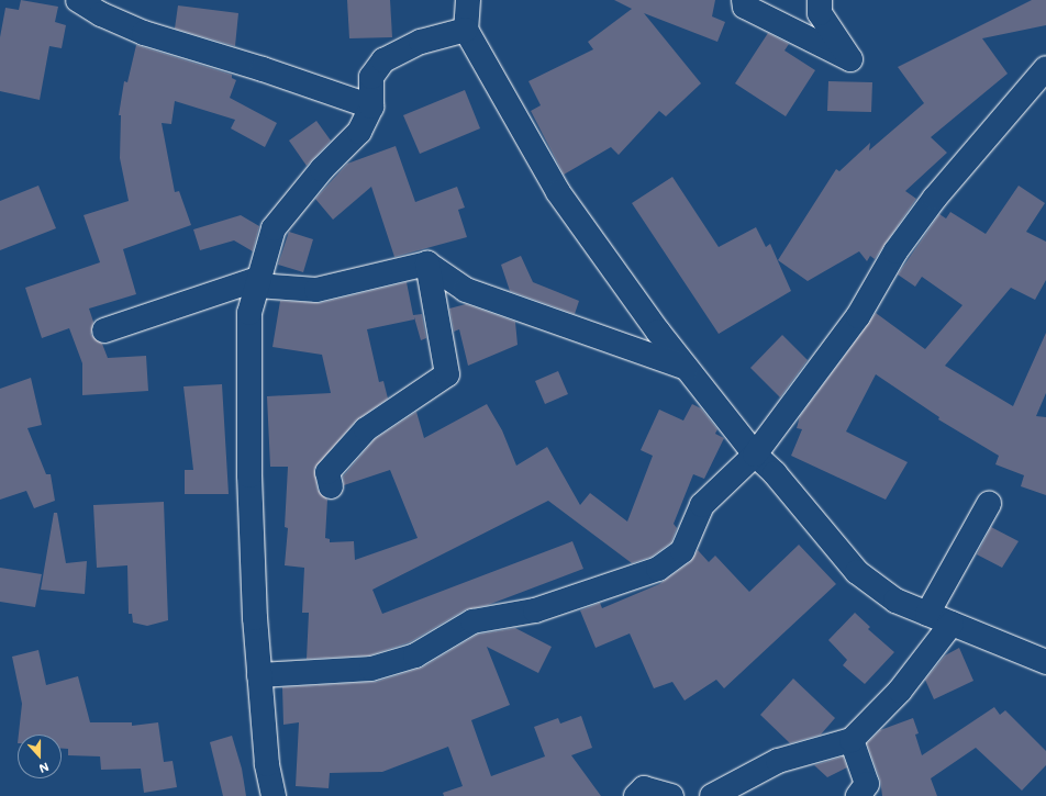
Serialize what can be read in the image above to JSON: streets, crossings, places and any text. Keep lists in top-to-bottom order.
{
  "north": "bottom"
}
